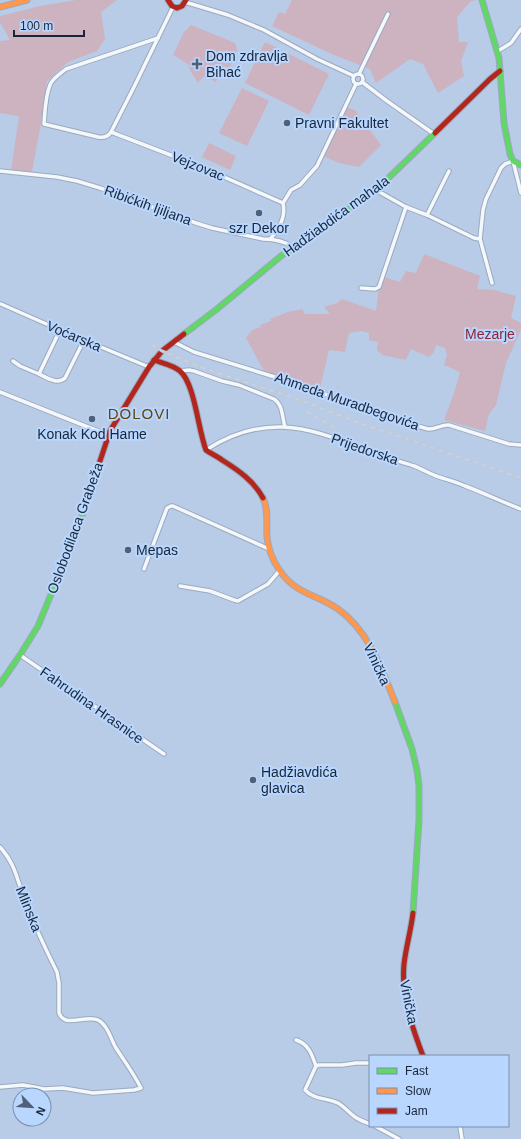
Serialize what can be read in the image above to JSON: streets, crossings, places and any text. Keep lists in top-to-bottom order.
{
  "streets": {
    "street": [
      "Vejzovac",
      "Ribićkih ljiljana",
      "Hadžiabdića mahala",
      "Voćarska",
      "Ahmeda Muradbegovića",
      "Prijedorska",
      "Oslobodilaca Grabeža",
      "Vinička",
      "Fahrudina Hrasnice",
      "Mlinska"
    ]
  },
  "crossings": [
    ["Ribićkih ljiljana", "Hadžiabdića mahala"],
    ["Hadžiabdića mahala", "Ahmeda Muradbegovića"],
    ["Hadžiabdića mahala", "Oslobodilaca Grabeža"],
    ["Voćarska", "Oslobodilaca Grabeža"],
    ["Prijedorska", "Vinička"],
    ["Oslobodilaca Grabeža", "Fahrudina Hrasnice"]
  ],
  "districts": ["DOLOVI"],
  "parks": ["Mezarje"],
  "places": {
    "health": ["Dom zdravlja Bihać"],
    "other": [
      "Pravni Fakultet",
      "szr Dekor",
      "Konak Kod Hame",
      "Mepas",
      "Hadžiavdića glavica"
    ]
  },
  "legend": ["Fast", "Slow", "Jam"],
  "scale_bar": "100 m",
  "north": "bottom right"
}
